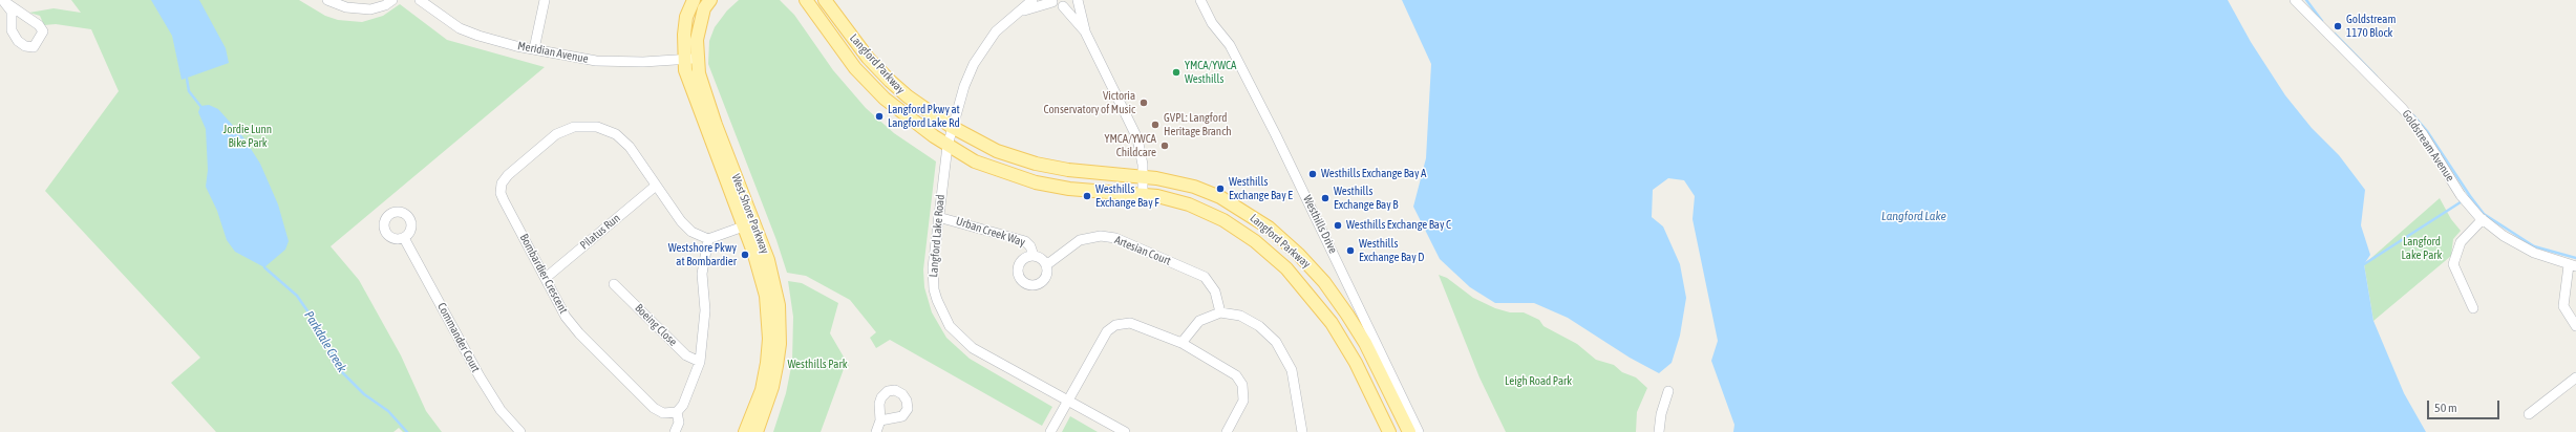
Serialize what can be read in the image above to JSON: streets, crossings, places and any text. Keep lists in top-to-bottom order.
{
  "streets": {
    "main road": ["Langford Parkway", "West Shore Parkway"],
    "street": [
      "Meridian Avenue",
      "Goldstream Avenue",
      "Westhills Drive",
      "Pilatus Run",
      "Urban Creek Way",
      "Langford Lake Road",
      "Artesian Court",
      "Bombardier Crescent",
      "Boeing Close",
      "Commander Court"
    ]
  },
  "crossings": [
    ["Meridian Avenue", "West Shore Parkway"],
    ["Langford Parkway", "Langford Lake Road"],
    ["Pilatus Run", "Bombardier Crescent"],
    ["Urban Creek Way", "Langford Lake Road"],
    ["Urban Creek Way", "Artesian Court"]
  ],
  "water": ["Langford Lake", "Parkdale Creek"],
  "parks": [
    "Jordie Lunn Bike Park",
    "Langford Lake Park",
    "Westhills Park",
    "Leigh Road Park"
  ],
  "places": [
    "Goldstream 1170 Block",
    "YMCA/YWCA Westhills",
    "Victoria Conservatory of Music",
    "Langford Pkwy at Langford Lake Rd",
    "GVPL: Langford Heritage Branch",
    "YMCA/YWCA Childcare",
    "Westhills Exchange Bay A",
    "Westhills Exchange Bay E",
    "Westhills Exchange Bay F",
    "Westhills Exchange Bay B",
    "Westhills Exchange Bay C",
    "Westhills Exchange Bay D",
    "Westshore Pkwy at Bombardier"
  ],
  "scale_bar": "50 m"
}
